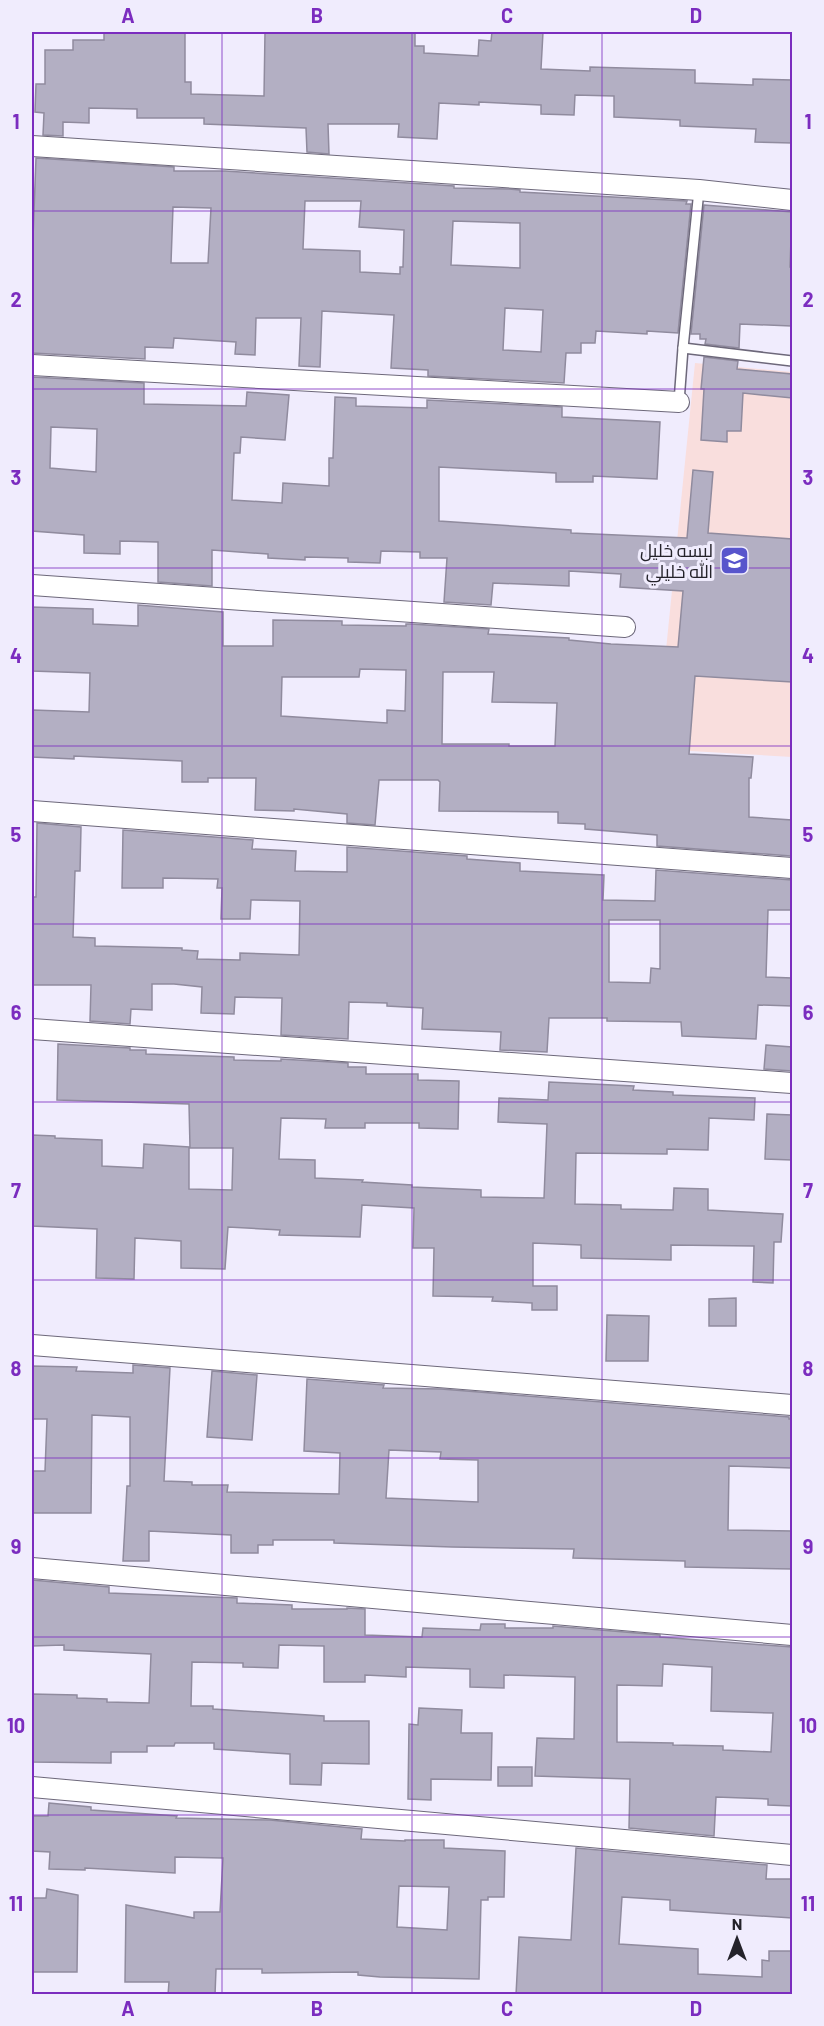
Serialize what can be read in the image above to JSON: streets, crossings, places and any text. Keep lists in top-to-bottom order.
{
  "places": {
    "school or university": ["ليسه خليل الله خليلي"]
  },
  "north": "top",
  "grid": {
    "columns": [
      "A",
      "B",
      "C",
      "D"
    ],
    "rows": [
      "1",
      "2",
      "3",
      "4",
      "5",
      "6",
      "7",
      "8",
      "9",
      "10",
      "11"
    ]
  }
}
